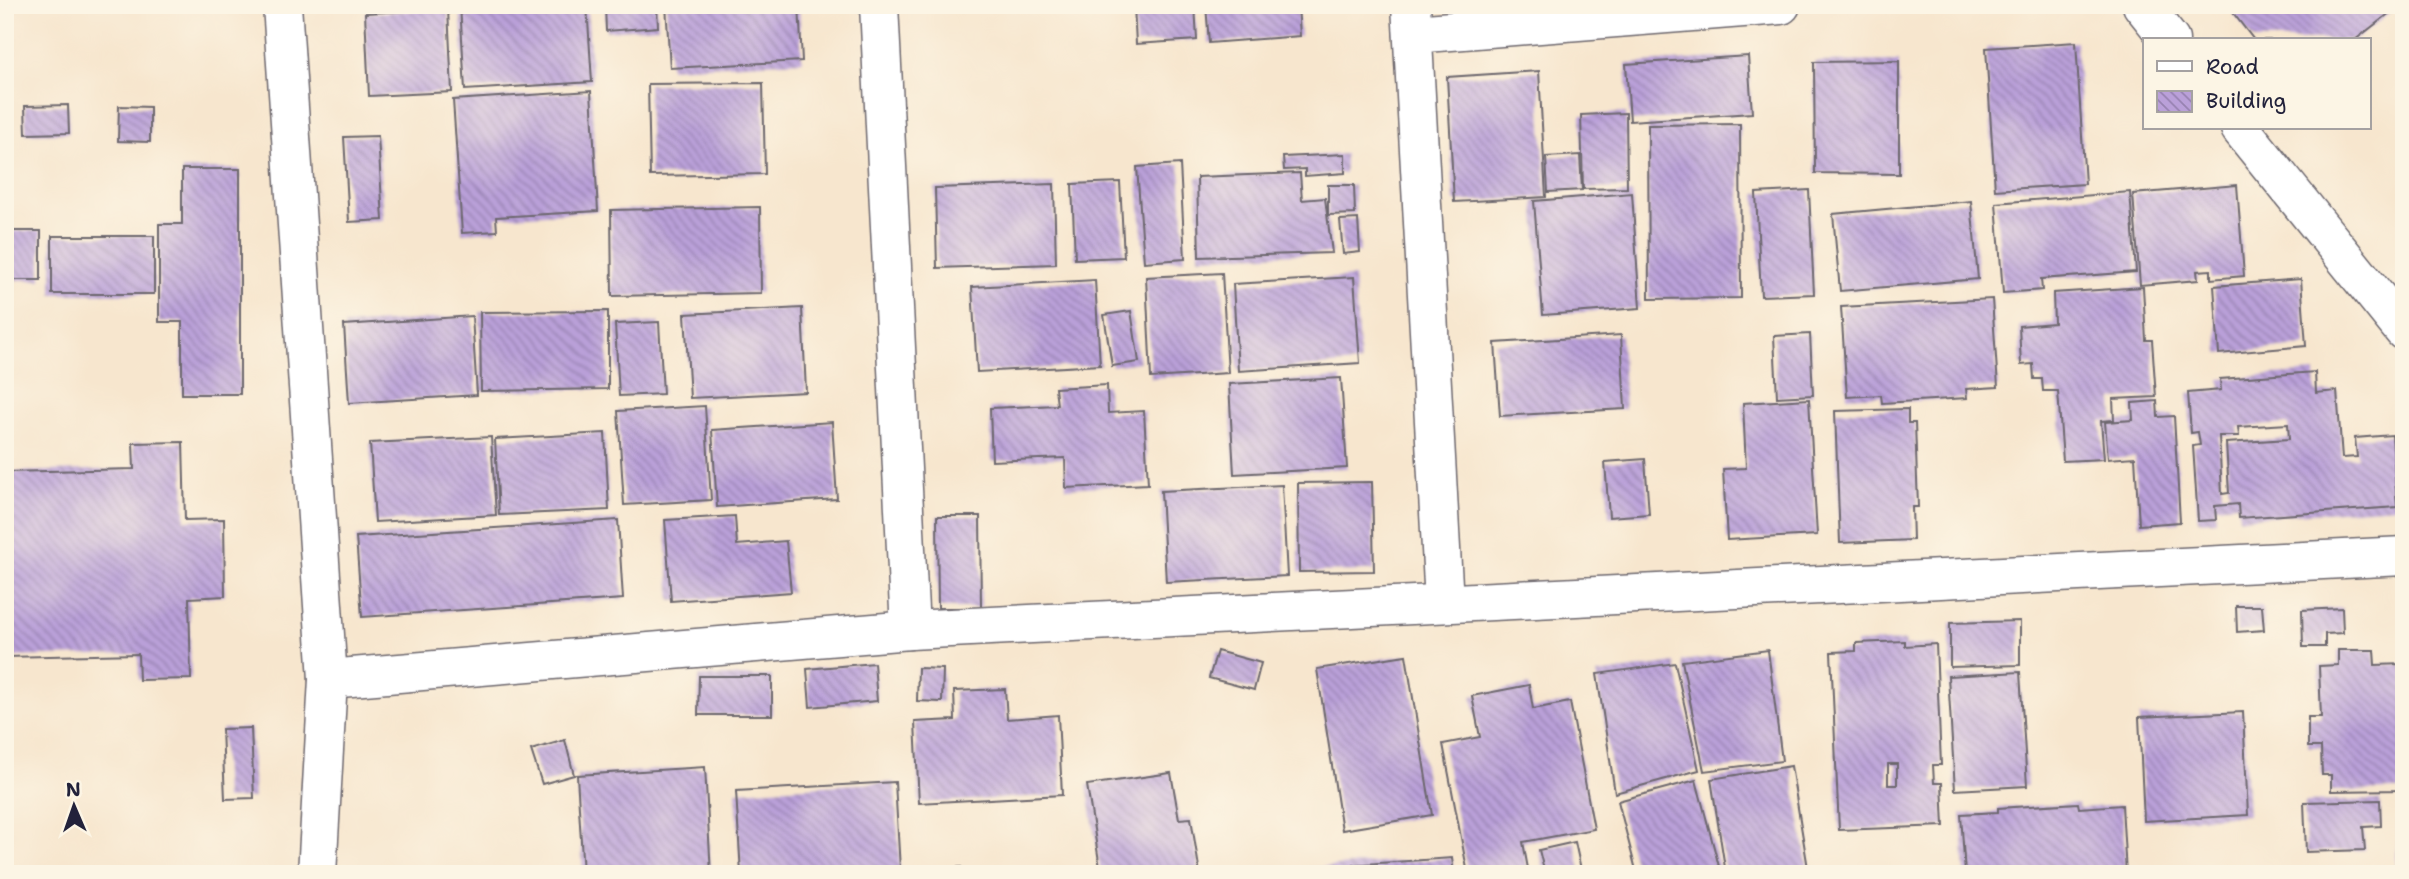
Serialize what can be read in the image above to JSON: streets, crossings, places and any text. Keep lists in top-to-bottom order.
{
  "legend": ["Road", "Building"],
  "north": "top"
}
